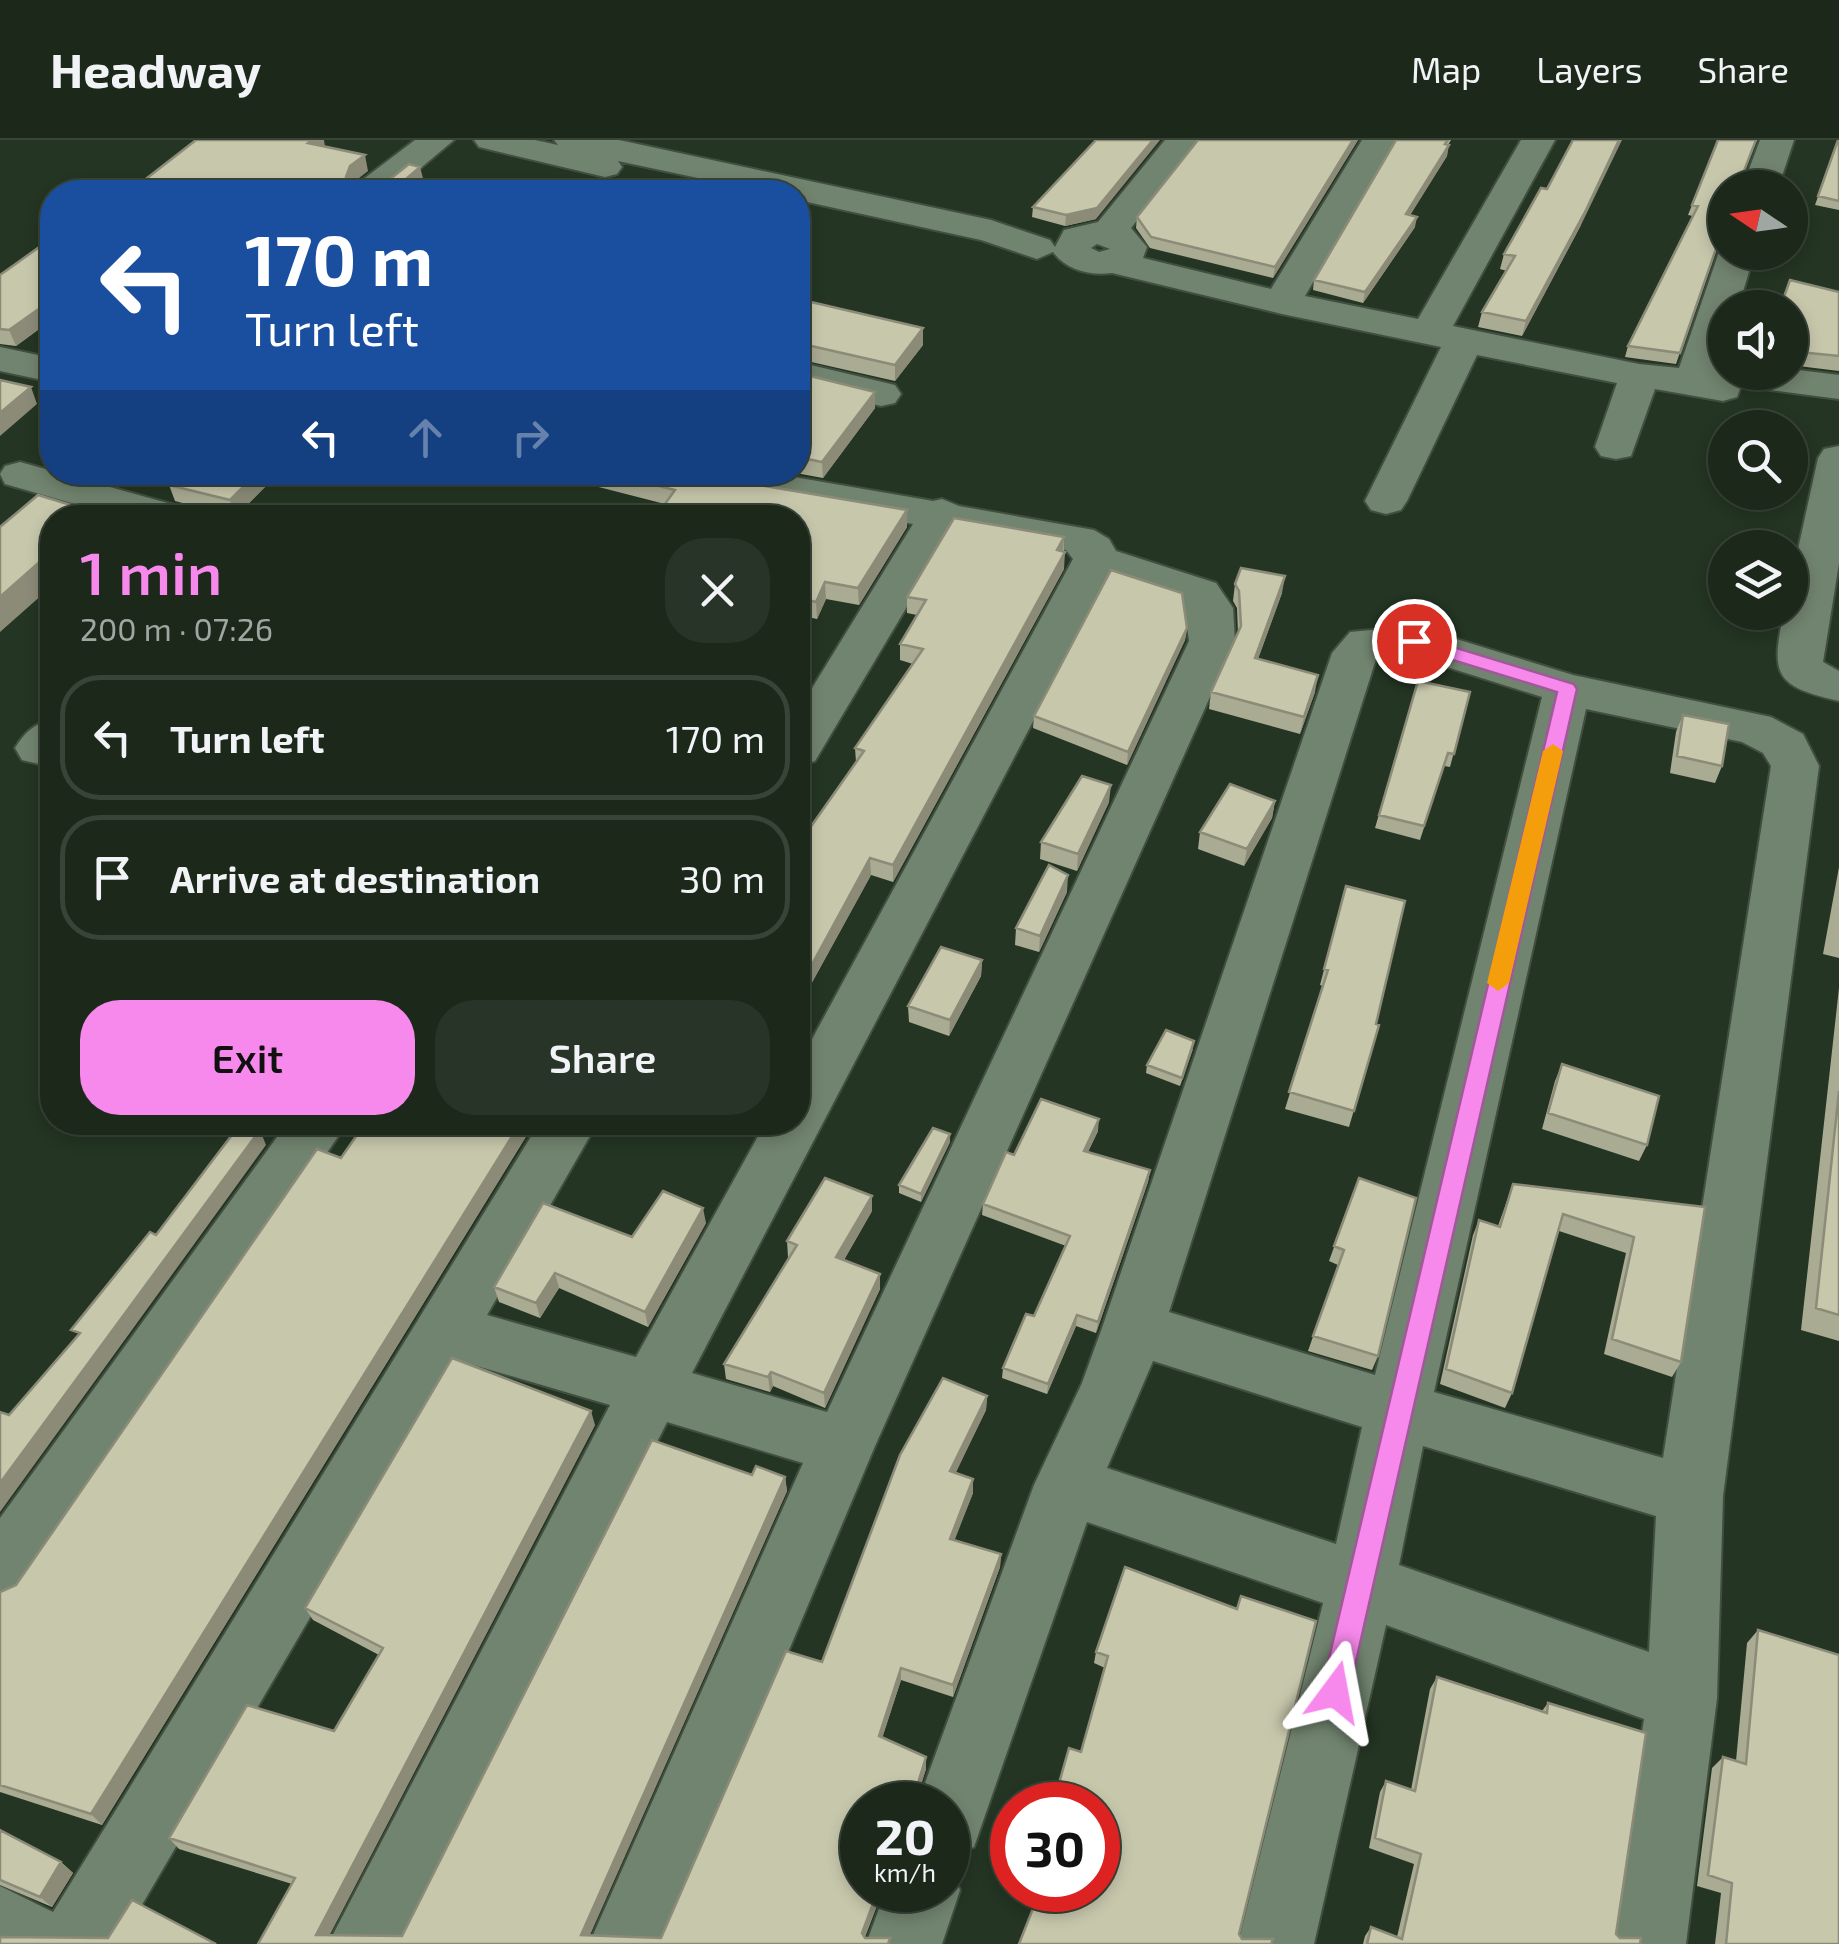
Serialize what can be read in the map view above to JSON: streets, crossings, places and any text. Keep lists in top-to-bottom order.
{
  "north": "left",
  "page": {
    "header": "Headway",
    "nav": ["Map", "Layers", "Share"],
    "turn": ["170 m", "Turn left"],
    "heading": ["1 min", "200 m · 07:26"],
    "list": [
      {
        "name": "Turn left",
        "value": "170 m"
      },
      {
        "name": "Arrive at destination",
        "value": "30 m"
      }
    ],
    "buttons": ["Exit", "Share"],
    "speed": "20 km/h",
    "limit": "30"
  }
}
